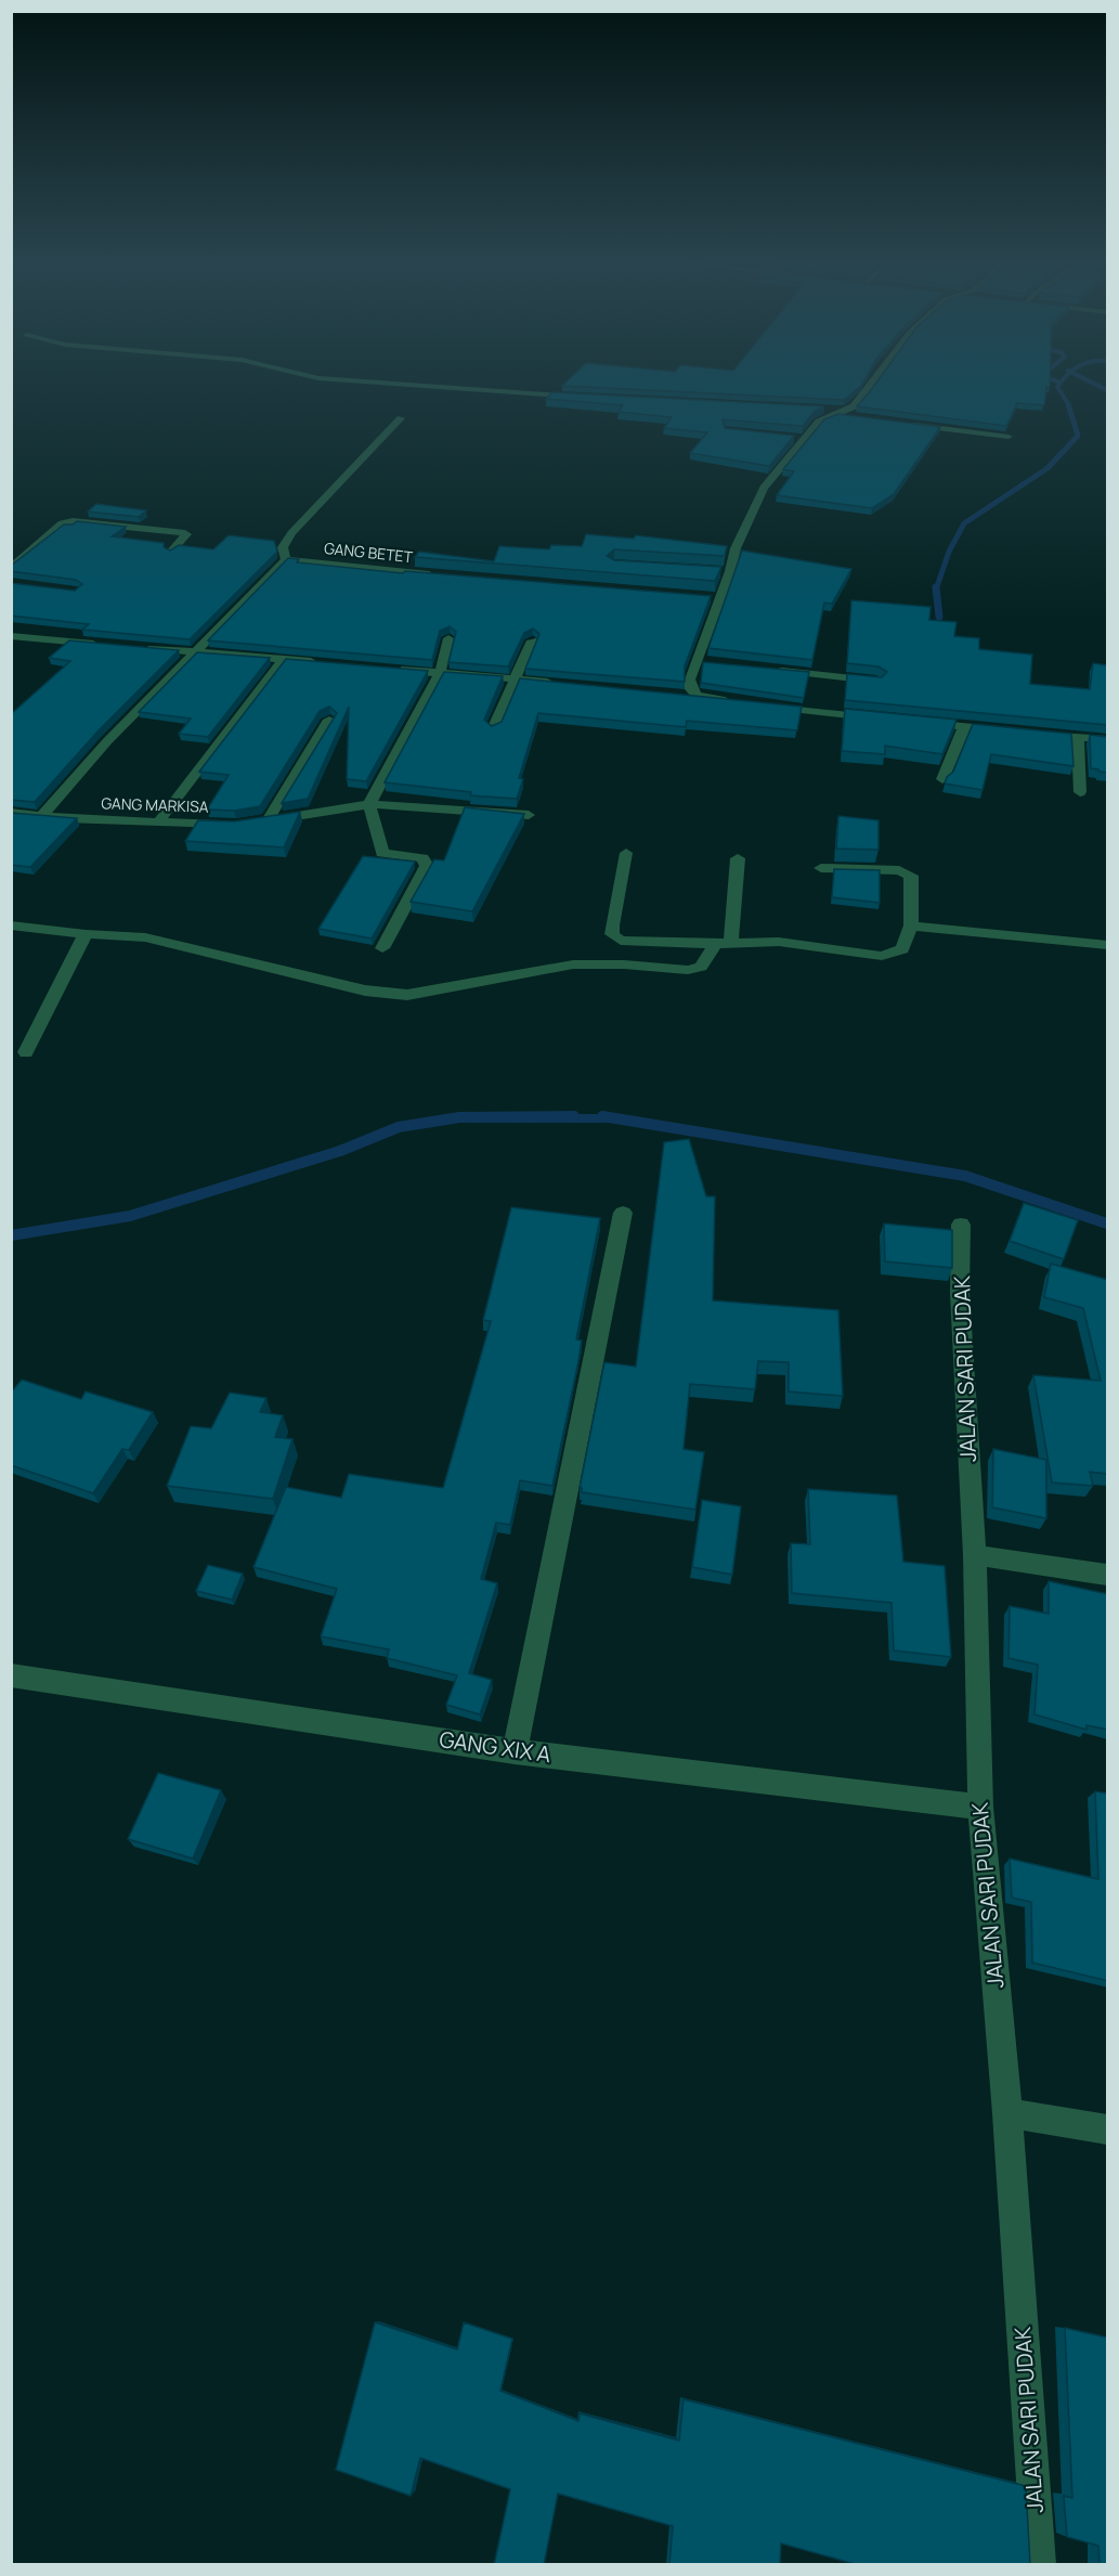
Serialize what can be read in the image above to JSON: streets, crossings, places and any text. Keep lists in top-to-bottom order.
{
  "streets": {
    "street": [
      "GANG BETET",
      "GANG MARKISA",
      "JALAN SARI PUDAK",
      "GANG XIX A"
    ]
  },
  "crossings": [
    ["JALAN SARI PUDAK", "GANG XIX A"]
  ]
}
